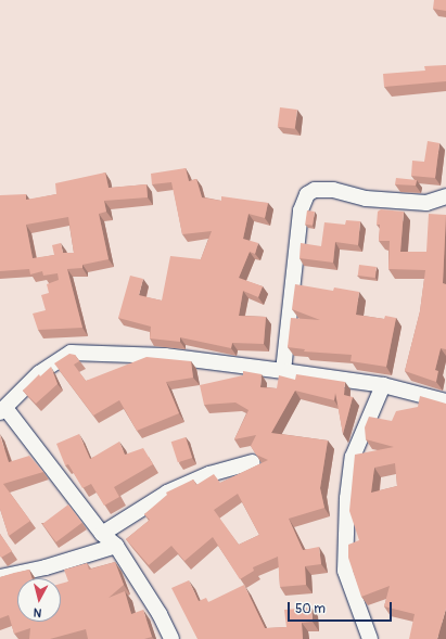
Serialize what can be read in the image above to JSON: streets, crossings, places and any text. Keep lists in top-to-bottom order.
{
  "scale_bar": "50 m",
  "north": "bottom"
}
